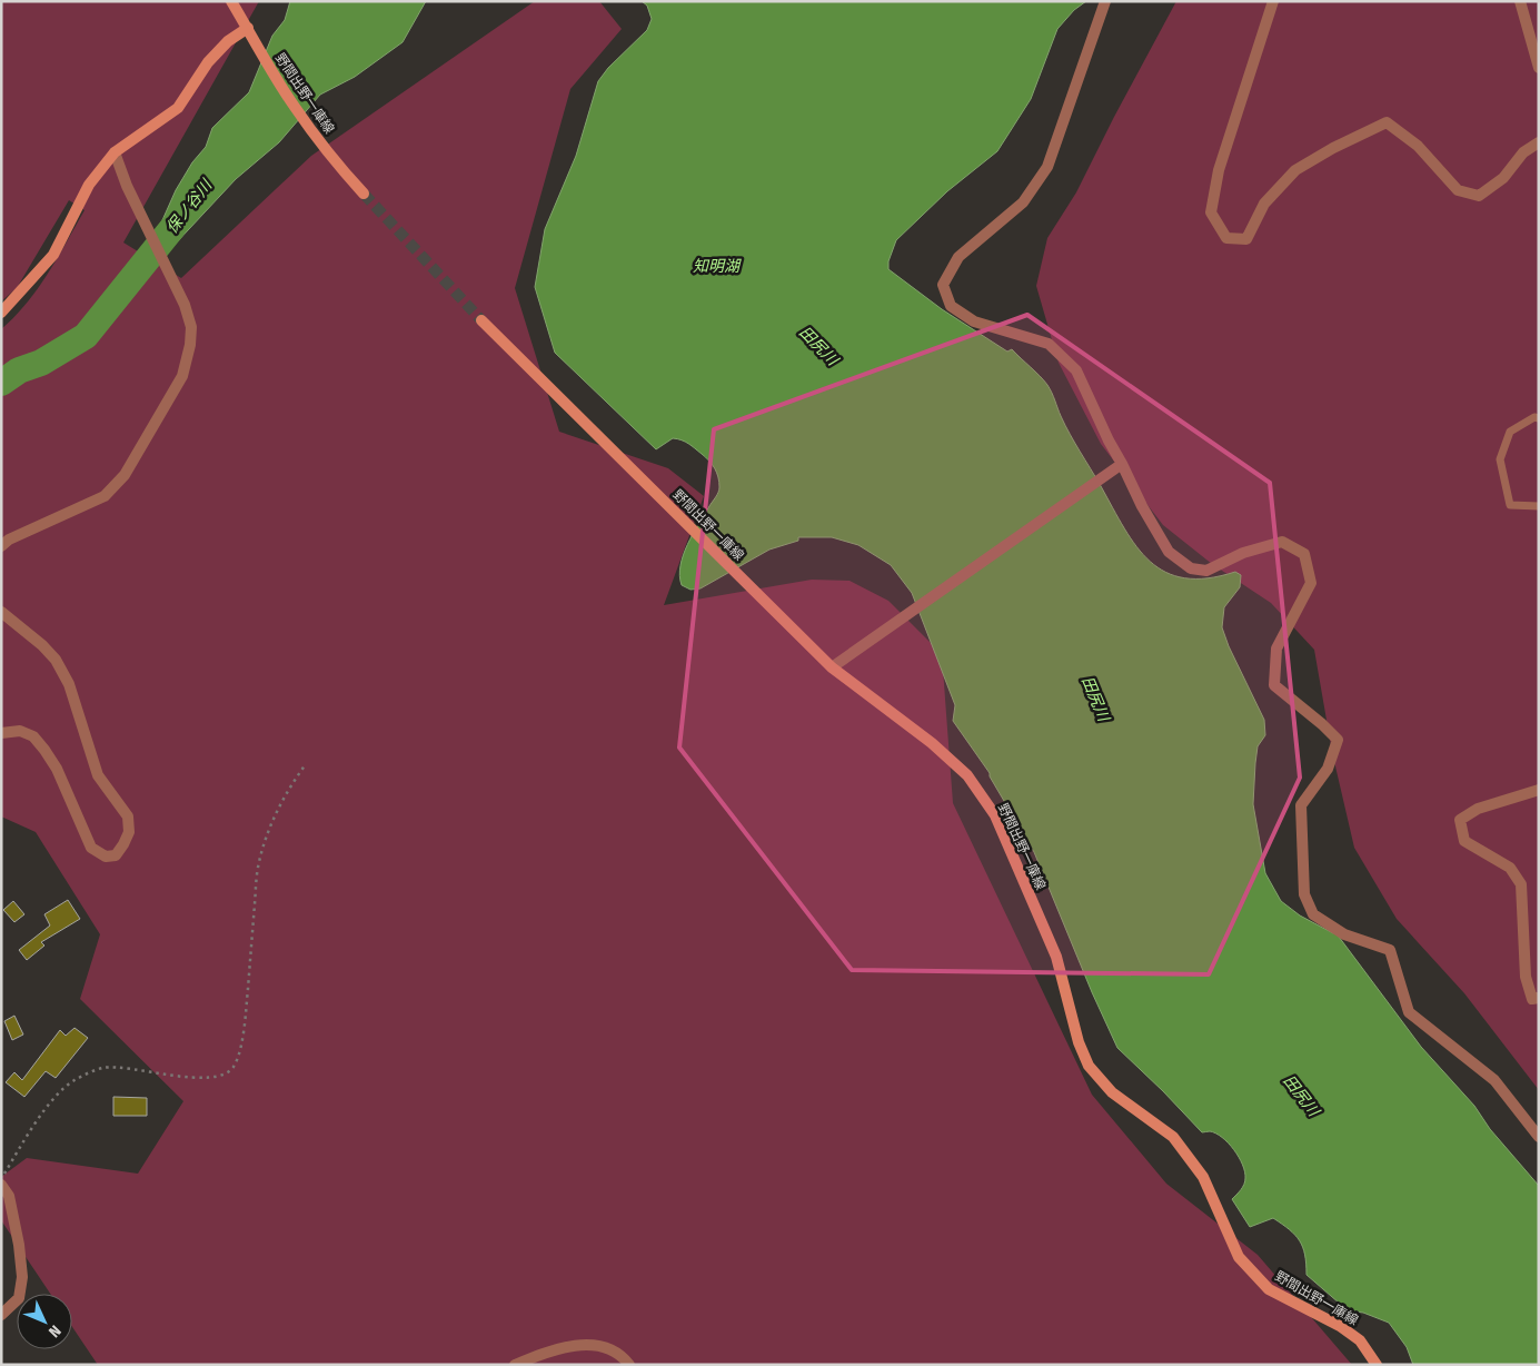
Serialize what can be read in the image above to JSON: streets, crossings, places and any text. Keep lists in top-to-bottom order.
{
  "streets": {
    "main road": ["野間出野一庫線"]
  },
  "water": ["保ノ谷川", "知明湖", "田尻川"],
  "north": "bottom right"
}
